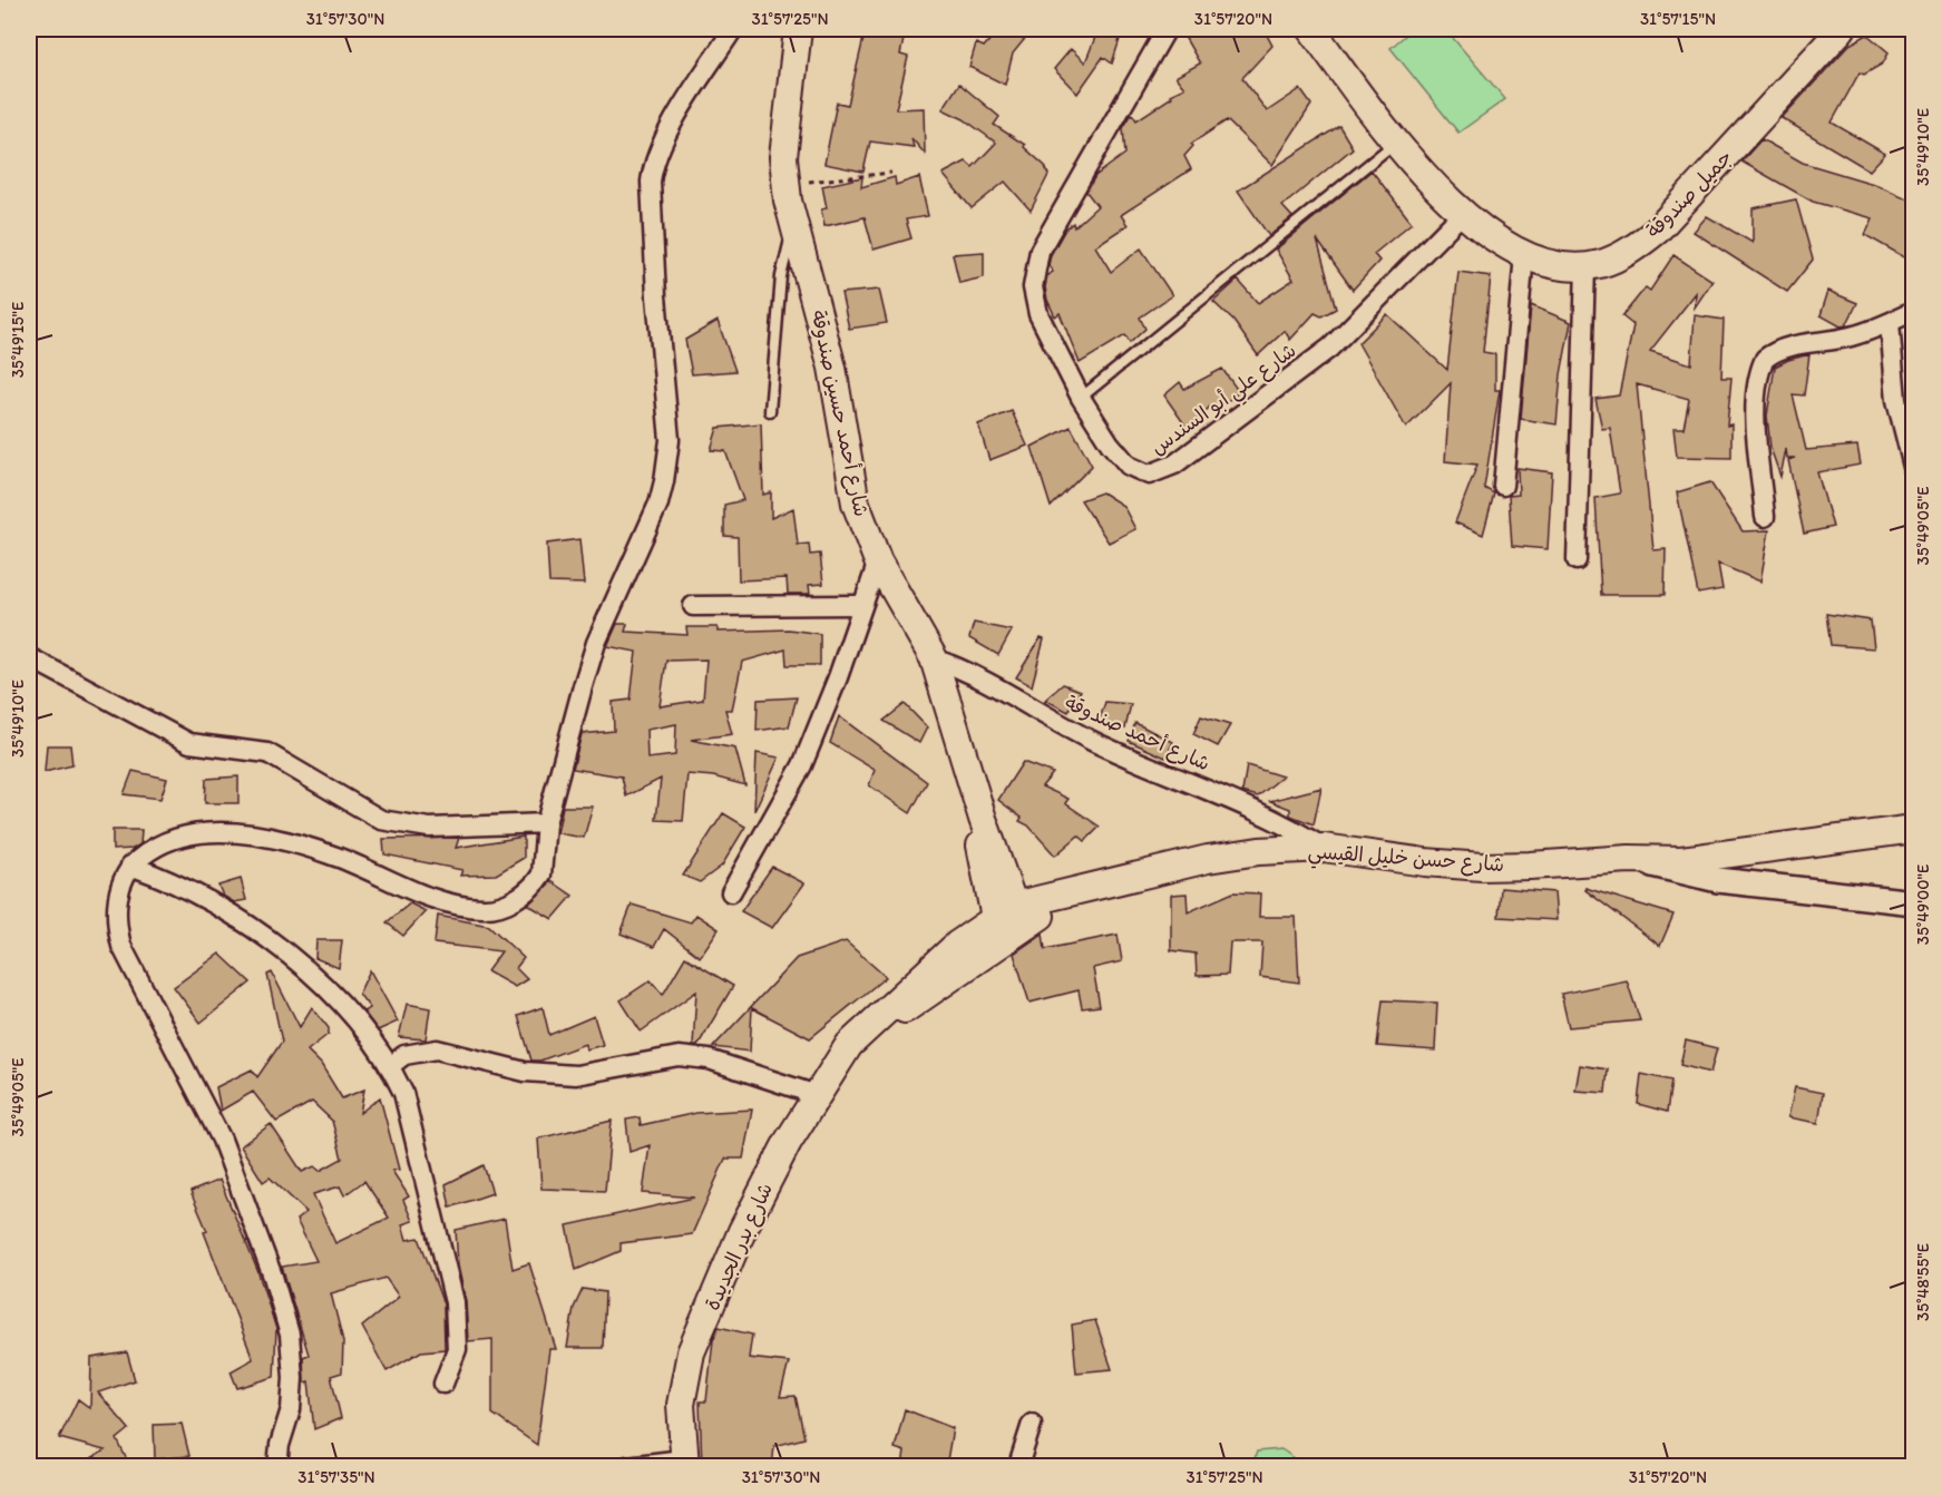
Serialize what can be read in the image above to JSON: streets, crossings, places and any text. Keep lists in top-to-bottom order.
{
  "streets": {
    "main road": [
      "جميل صندوقة",
      "شارع أحمد حسين صندوقة",
      "شارع حسن خليل القيسي",
      "شارع بدر الجديدة"
    ],
    "street": ["شارع علي أبو السندس", "شارع أحمد صندوقة"]
  },
  "crossings": [
    ["جميل صندوقة", "شارع علي أبو السندس"],
    ["شارع أحمد حسين صندوقة", "شارع أحمد صندوقة"],
    ["شارع أحمد حسين صندوقة", "شارع حسن خليل القيسي"],
    ["شارع أحمد حسين صندوقة", "شارع بدر الجديدة"],
    ["شارع أحمد صندوقة", "شارع حسن خليل القيسي"],
    ["شارع حسن خليل القيسي", "شارع بدر الجديدة"]
  ],
  "coordinates": [
    "31°57'30\"N",
    "31°57'25\"N",
    "31°57'20\"N",
    "31°57'15\"N",
    "35°49'10\"E",
    "35°49'15\"E",
    "35°49'05\"E",
    "35°49'00\"E",
    "35°48'55\"E",
    "31°57'35\"N"
  ]
}
